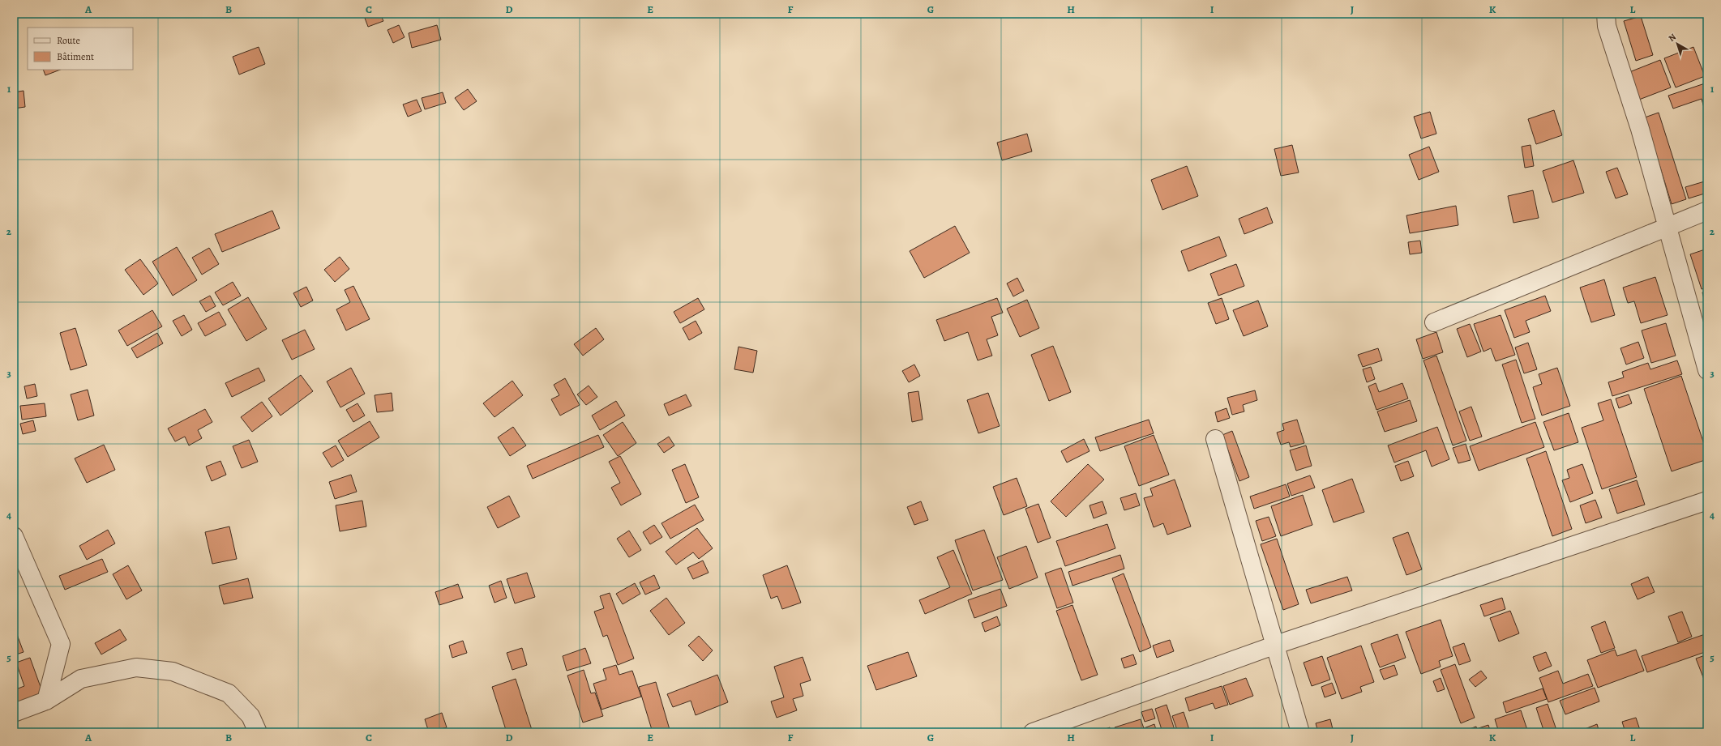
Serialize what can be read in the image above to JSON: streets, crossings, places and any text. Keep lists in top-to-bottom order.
{
  "legend": ["Route", "Bâtiment"],
  "north": "top left",
  "grid": {
    "columns": [
      "A",
      "B",
      "C",
      "D",
      "E",
      "F",
      "G",
      "H",
      "I",
      "J",
      "K",
      "L"
    ],
    "rows": [
      "1",
      "2",
      "3",
      "4",
      "5"
    ]
  }
}
